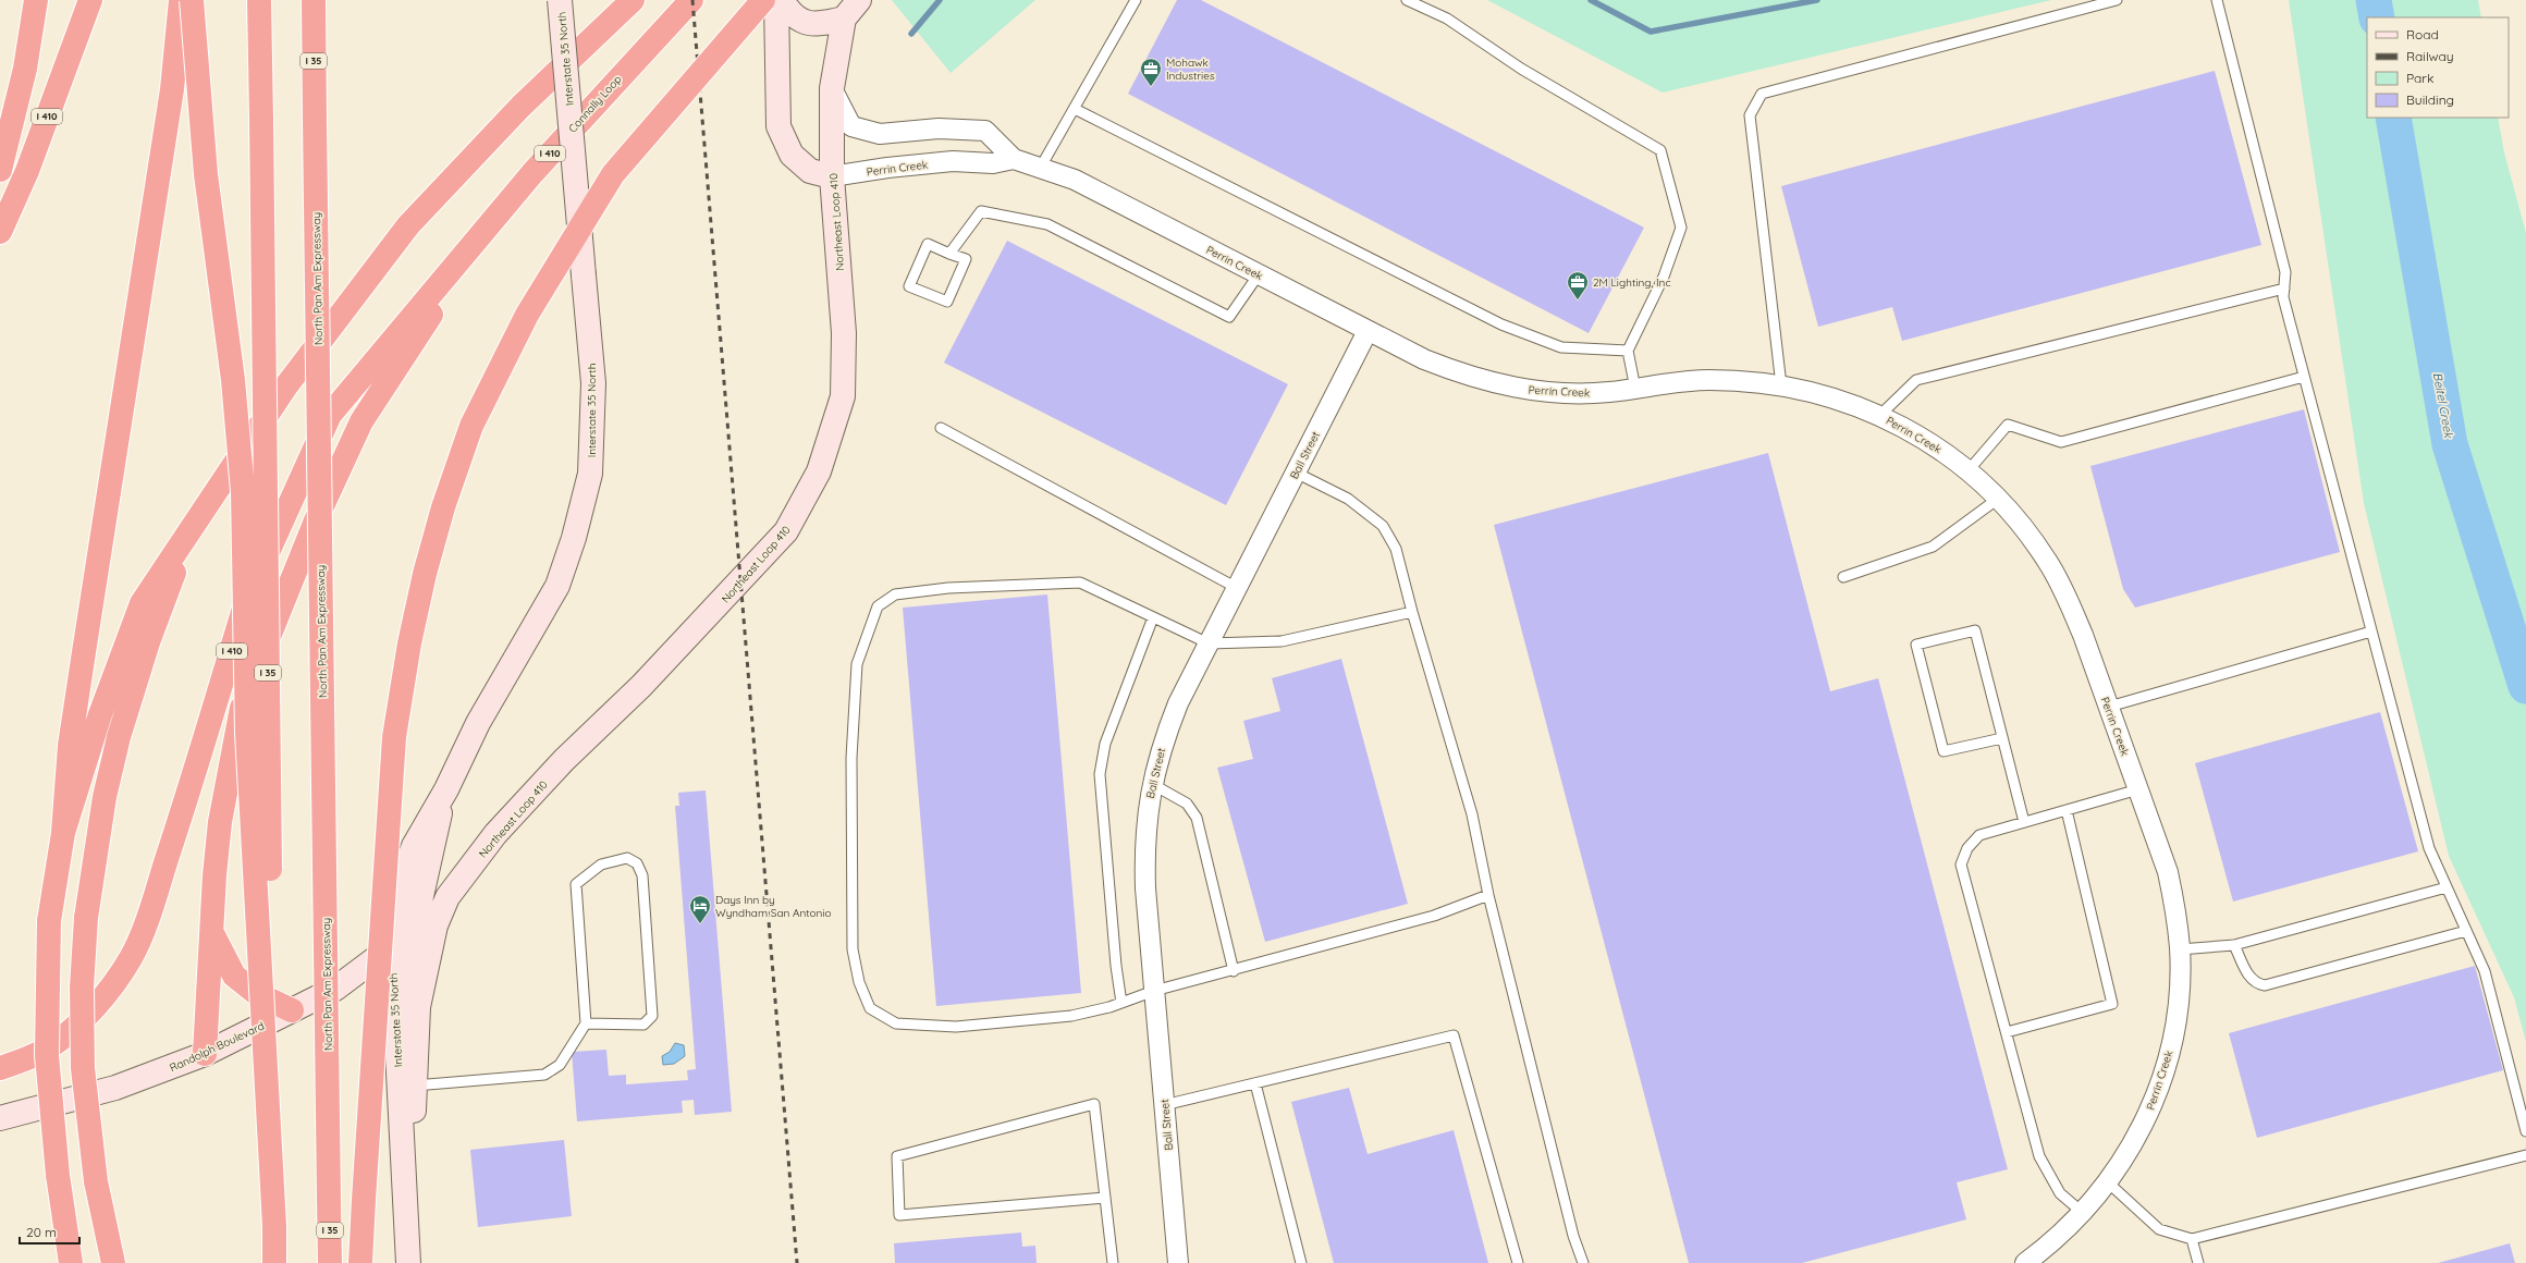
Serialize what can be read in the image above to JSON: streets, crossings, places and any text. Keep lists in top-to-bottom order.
{
  "streets": {
    "highway": [
      "I 35",
      "Connally Loop",
      "I 410",
      "North Pan Am Expressway"
    ],
    "main road": ["Interstate 35 North", "Northeast Loop 410", "Randolph Boulevard"],
    "street": ["Perrin Creek", "Ball Street"]
  },
  "crossings": [
    ["Interstate 35 North", "Northeast Loop 410"],
    ["Interstate 35 North", "Randolph Boulevard"],
    ["Connally Loop", "I 410"],
    ["Perrin Creek", "Northeast Loop 410"],
    ["Perrin Creek", "Ball Street"]
  ],
  "water": ["Beitel Creek"],
  "places": {
    "office": ["Mohawk Industries", "2M Lighting, Inc"],
    "hotel": ["Days Inn by Wyndham San Antonio"]
  },
  "legend": [
    "Road",
    "Railway",
    "Park",
    "Building"
  ],
  "scale_bar": "20 m"
}
